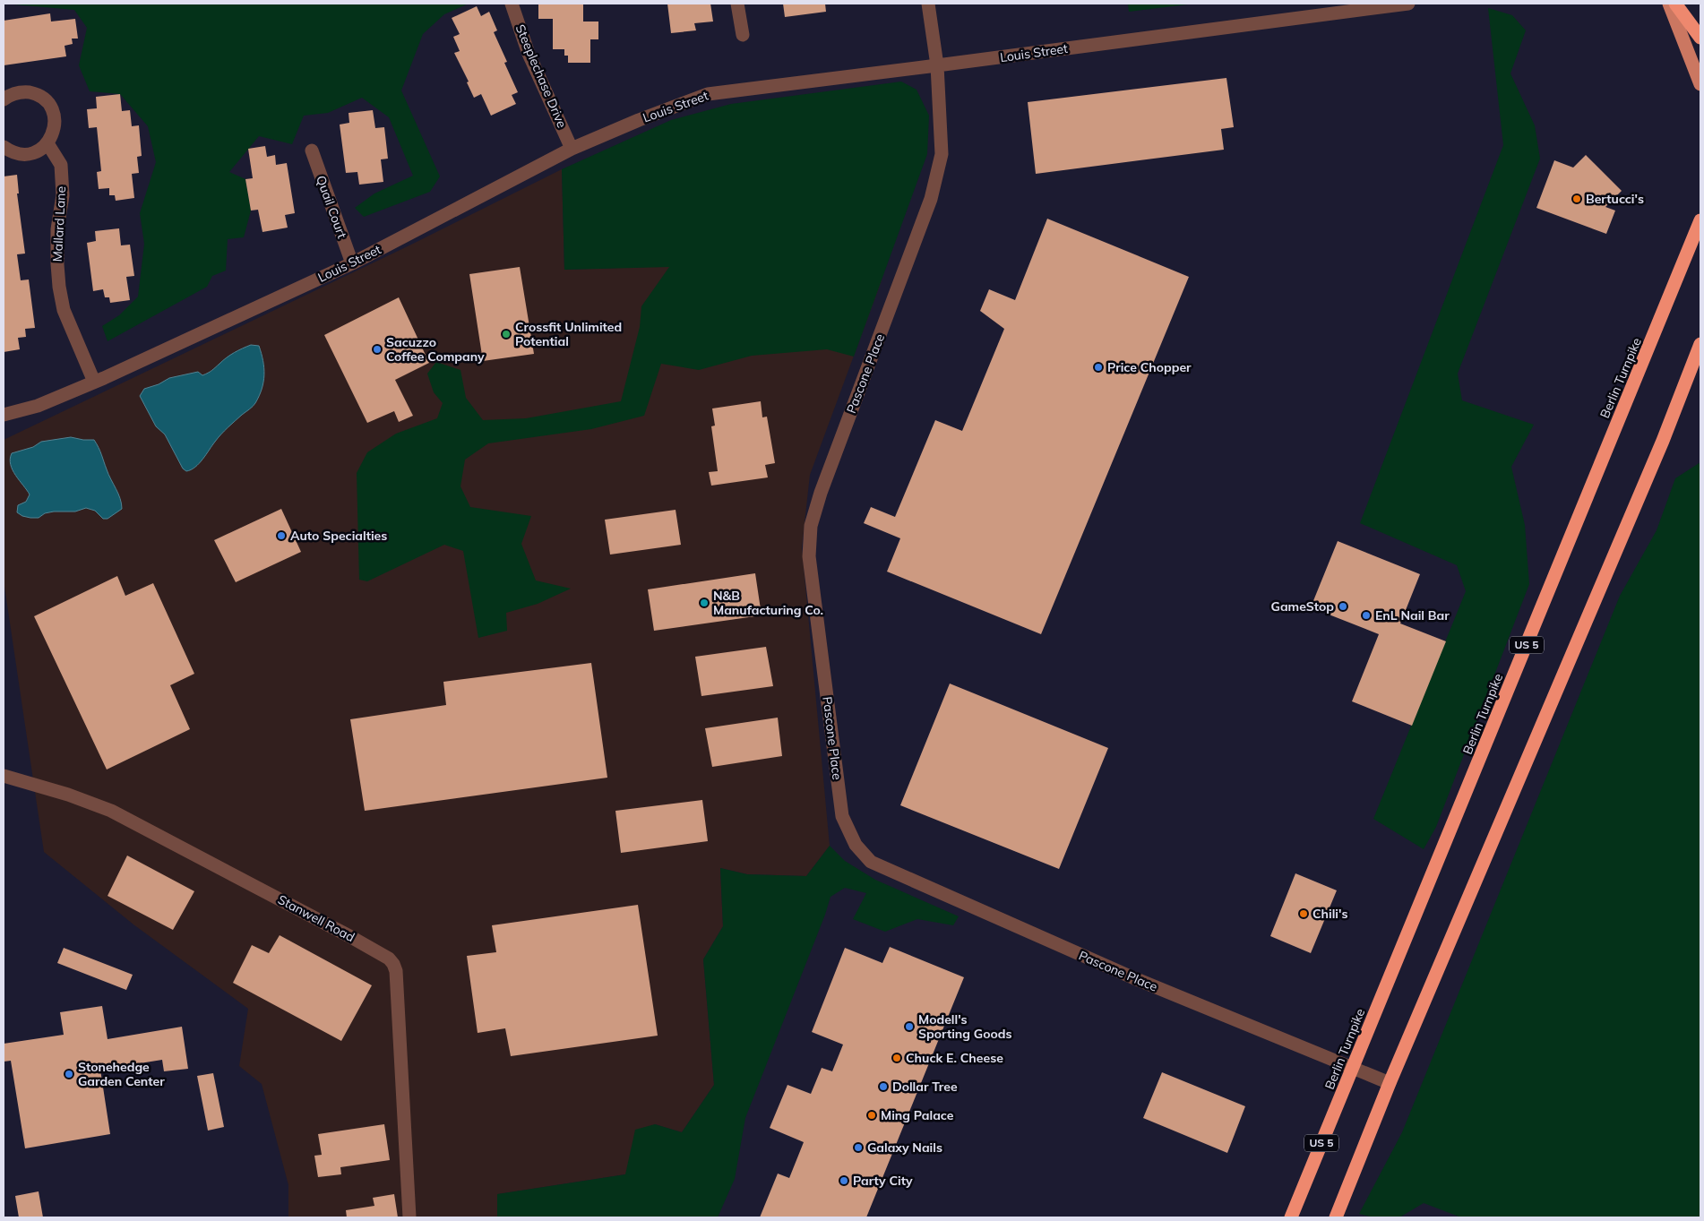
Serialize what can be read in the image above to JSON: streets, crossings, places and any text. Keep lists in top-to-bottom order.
{
  "streets": {
    "highway": ["Berlin Turnpike", "US 5"],
    "street": [
      "Louis Street",
      "Steeplechase Drive",
      "Quail Court",
      "Mallard Lane",
      "Pascone Place",
      "Stanwell Road"
    ]
  },
  "crossings": [
    ["Louis Street", "Steeplechase Drive"],
    ["Louis Street", "Quail Court"],
    ["Louis Street", "Mallard Lane"],
    ["Louis Street", "Pascone Place"],
    ["Pascone Place", "Berlin Turnpike"]
  ],
  "places": [
    "Bertucci's",
    "Crossfit Unlimited Potential",
    "Sacuzzo Coffee Company",
    "Price Chopper",
    "Auto Specialties",
    "N&B Manufacturing Co.",
    "GameStop",
    "EnL Nail Bar",
    "Chili's",
    "Modell's Sporting Goods",
    "Chuck E. Cheese",
    "Stonehedge Garden Center",
    "Dollar Tree",
    "Ming Palace",
    "Galaxy Nails",
    "Party City"
  ]
}
